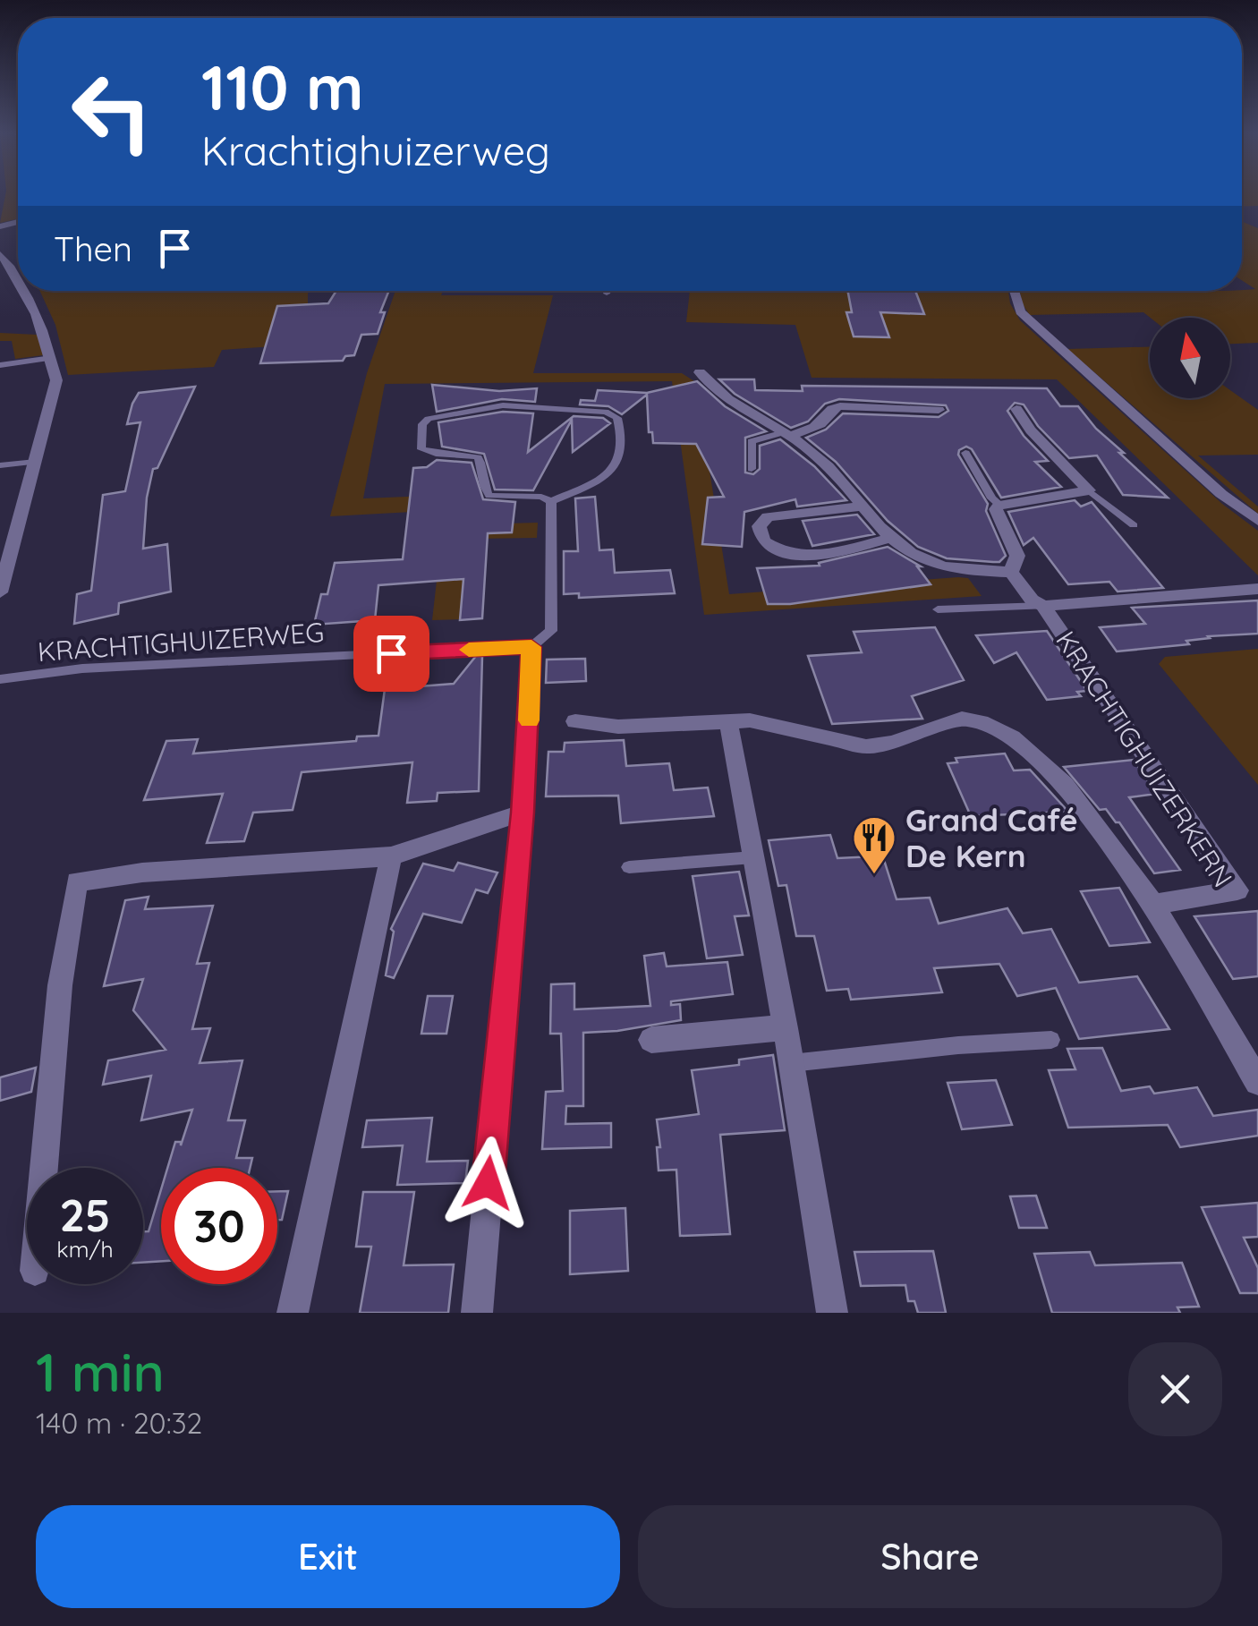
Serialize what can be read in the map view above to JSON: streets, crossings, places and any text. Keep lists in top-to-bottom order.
{
  "streets": {
    "street": ["KRACHTIGHUIZERKERN"],
    "lane": ["KRACHTIGHUIZERWEG"]
  },
  "places": {
    "restaurant": ["Grand Café De Kern"]
  },
  "north": "top",
  "page": {
    "turn": ["110 m", "Krachtighuizerweg"],
    "then": "Then",
    "speed": "25 km/h",
    "limit": "30",
    "heading": ["1 min", "140 m · 20:32"],
    "buttons": ["Exit", "Share"]
  }
}
